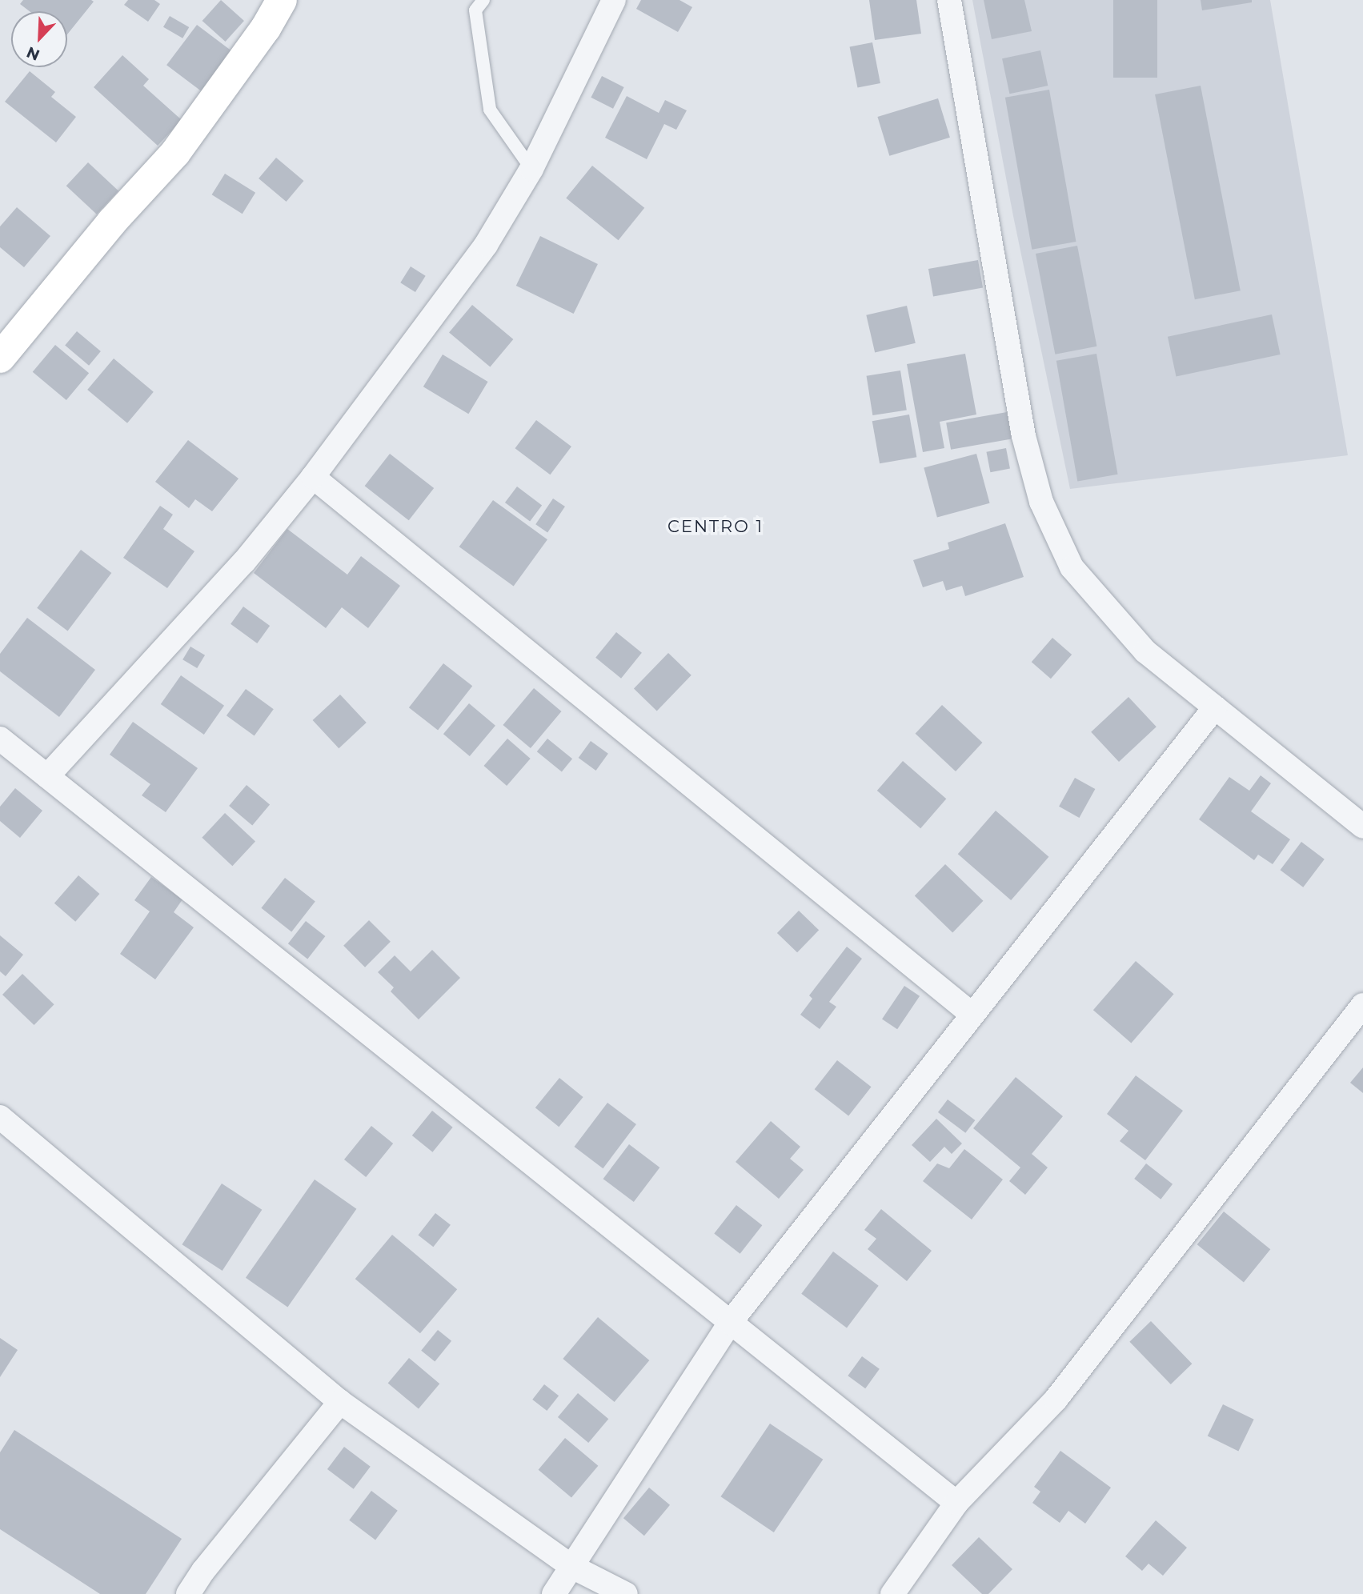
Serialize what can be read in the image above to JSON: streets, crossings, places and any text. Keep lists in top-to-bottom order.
{
  "districts": ["CENTRO 1"],
  "north": "bottom left"
}
